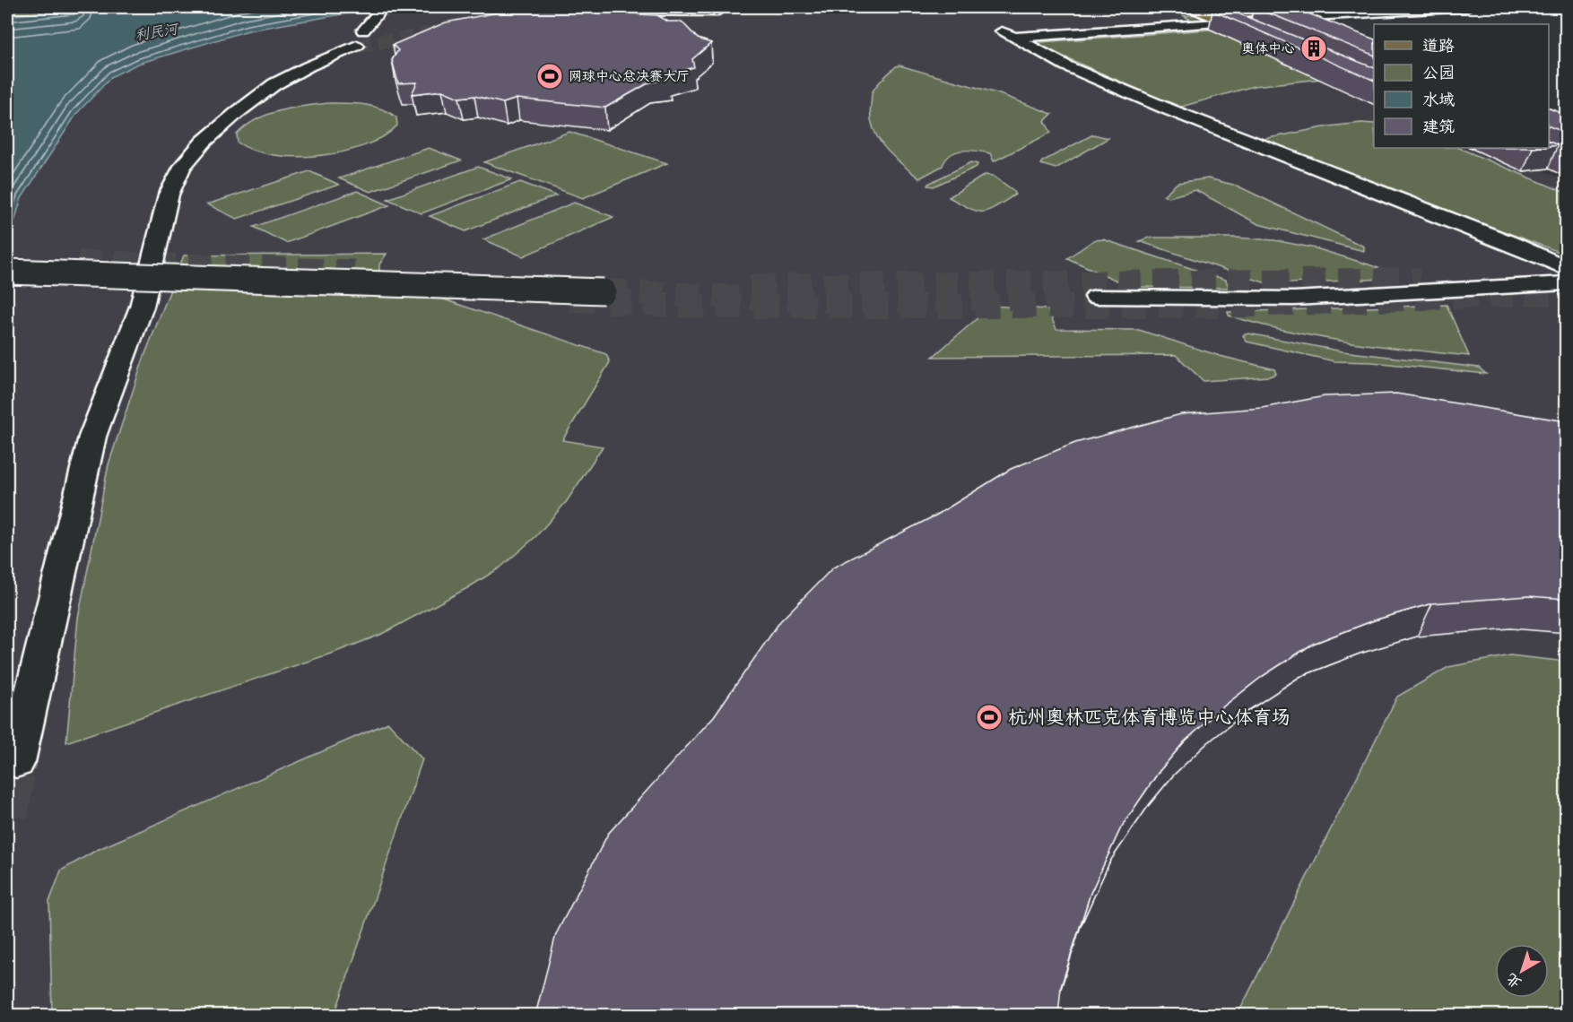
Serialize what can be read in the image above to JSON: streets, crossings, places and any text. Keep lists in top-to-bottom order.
{
  "water": ["利民河"],
  "places": {
    "building": ["奥体中心"],
    "sports": ["网球中心总决赛大厅", "杭州奥林匹克体育博览中心体育场"]
  },
  "legend": [
    "道路",
    "公园",
    "水域",
    "建筑"
  ],
  "north": "bottom left"
}
